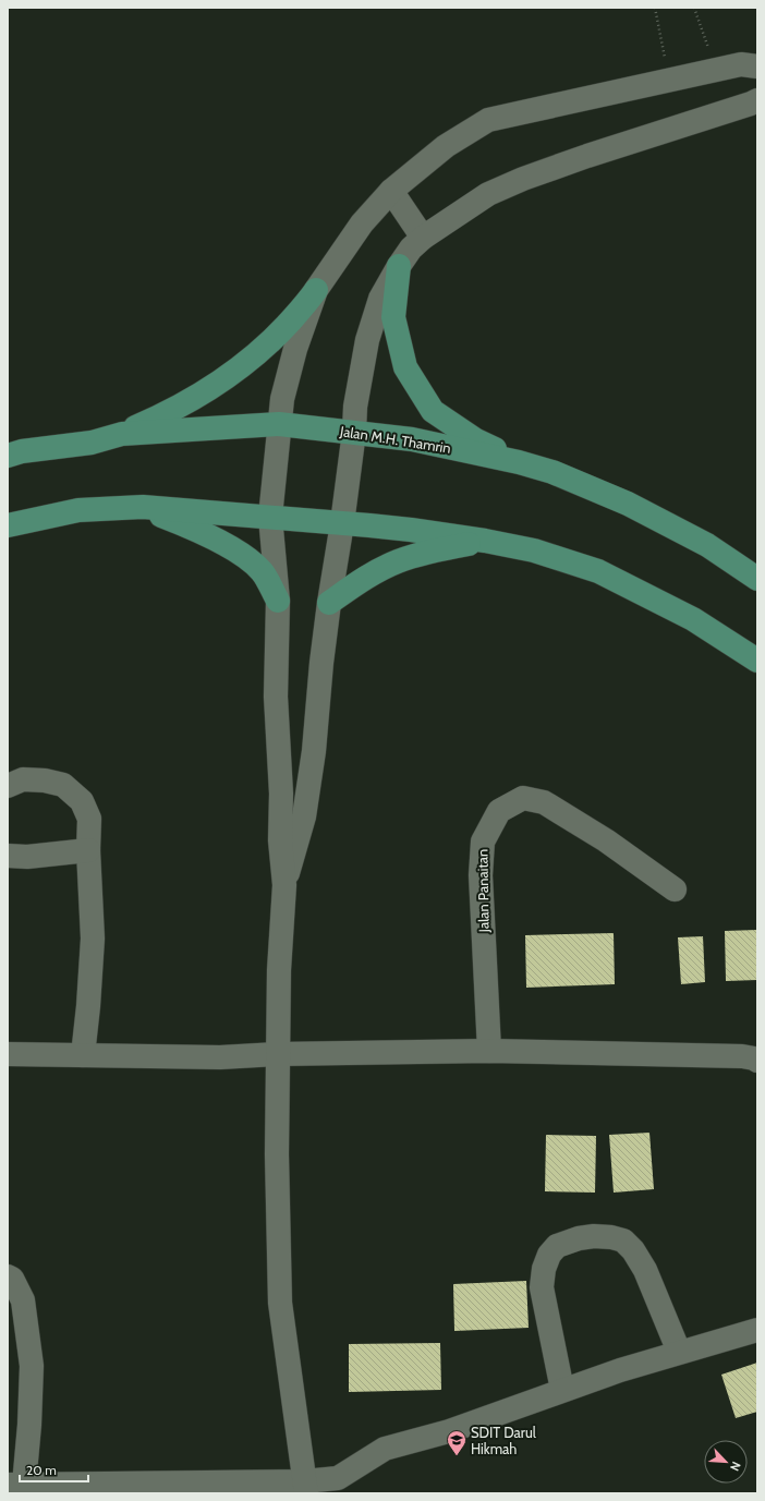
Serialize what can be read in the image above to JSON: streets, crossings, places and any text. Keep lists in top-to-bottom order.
{
  "streets": {
    "main road": ["Jalan M.H. Thamrin"],
    "street": ["Jalan Panaitan"]
  },
  "places": {
    "school or university": ["SDIT Darul Hikmah"]
  },
  "scale_bar": "20 m",
  "north": "bottom right"
}
